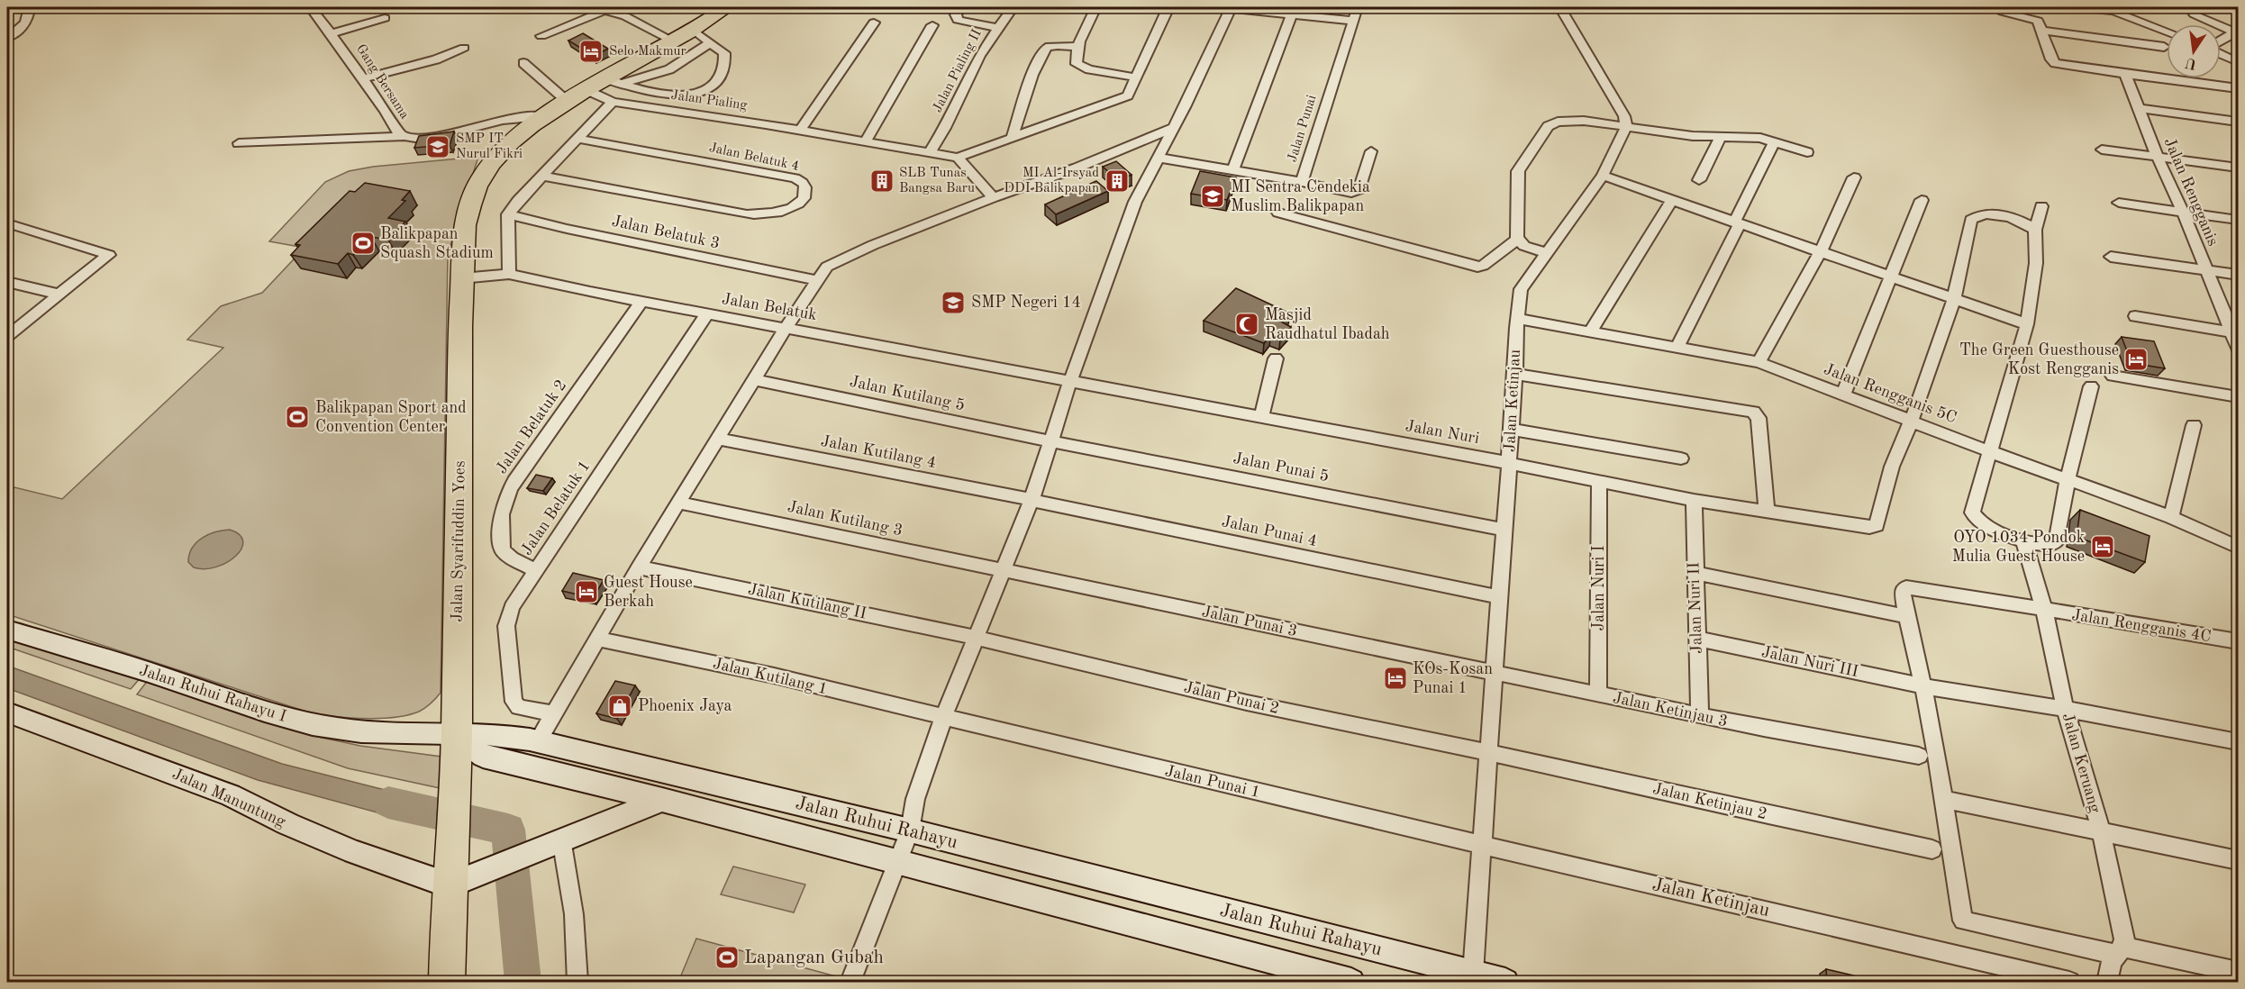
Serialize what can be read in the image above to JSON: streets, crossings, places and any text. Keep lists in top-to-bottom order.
{
  "streets": {
    "highway": ["Jalan Syarifuddin Yoes"],
    "main road": ["Jalan Ruhui Rahayu I", "Jalan Manuntung", "Jalan Ruhui Rahayu"],
    "street": [
      "Jalan Pialing II",
      "Gang Bersama",
      "Jalan Pialing",
      "Jalan Punai",
      "Jalan Belatuk 4",
      "Jalan Rengganis",
      "Jalan Belatuk 3",
      "Jalan Belatuk",
      "Jalan Kutilang 5",
      "Jalan Rengganis 5C",
      "Jalan Ketinjau",
      "Jalan Belatuk 2",
      "Jalan Nuri",
      "Jalan Kutilang 4",
      "Jalan Punai 5",
      "Jalan Belatuk 1",
      "Jalan Kutilang 3",
      "Jalan Punai 4",
      "Jalan Nuri I",
      "Jalan Kutilang II",
      "Jalan Nuri II",
      "Jalan Punai 3",
      "Jalan Rengganis 4C",
      "Jalan Nuri III",
      "Jalan Kutilang 1",
      "Jalan Punai 2",
      "Jalan Ketinjau 3",
      "Jalan Keruang",
      "Jalan Punai 1",
      "Jalan Ketinjau 2"
    ]
  },
  "crossings": [
    ["Jalan Pialing II", "Jalan Pialing"],
    ["Gang Bersama", "Jalan Syarifuddin Yoes"],
    ["Jalan Pialing", "Jalan Syarifuddin Yoes"],
    ["Jalan Belatuk", "Jalan Belatuk 2"],
    ["Jalan Belatuk", "Jalan Nuri"],
    ["Jalan Belatuk", "Jalan Belatuk 1"],
    ["Jalan Belatuk", "Jalan Syarifuddin Yoes"],
    ["Jalan Kutilang 5", "Jalan Punai 5"],
    ["Jalan Rengganis 5C", "Jalan Ketinjau"],
    ["Jalan Rengganis 5C", "Jalan Nuri"],
    ["Jalan Ketinjau", "Jalan Nuri"],
    ["Jalan Ketinjau", "Jalan Punai 5"],
    ["Jalan Ketinjau", "Jalan Punai 4"],
    ["Jalan Ketinjau", "Jalan Punai 3"],
    ["Jalan Ketinjau", "Jalan Punai 2"],
    ["Jalan Ketinjau", "Jalan Ketinjau 3"],
    ["Jalan Ketinjau", "Jalan Punai 1"],
    ["Jalan Ketinjau", "Jalan Ketinjau 2"],
    ["Jalan Ketinjau", "Jalan Ruhui Rahayu"],
    ["Jalan Belatuk 2", "Jalan Belatuk 1"],
    ["Jalan Nuri", "Jalan Nuri I"],
    ["Jalan Nuri", "Jalan Nuri II"],
    ["Jalan Kutilang 4", "Jalan Punai 4"],
    ["Jalan Kutilang 3", "Jalan Punai 3"],
    ["Jalan Syarifuddin Yoes", "Jalan Ruhui Rahayu I"],
    ["Jalan Syarifuddin Yoes", "Jalan Manuntung"],
    ["Jalan Syarifuddin Yoes", "Jalan Ruhui Rahayu"],
    ["Jalan Nuri I", "Jalan Ketinjau 3"],
    ["Jalan Kutilang II", "Jalan Punai 2"],
    ["Jalan Nuri II", "Jalan Nuri III"],
    ["Jalan Nuri II", "Jalan Ketinjau 3"],
    ["Jalan Punai 3", "Jalan Ketinjau 3"],
    ["Jalan Rengganis 4C", "Jalan Keruang"],
    ["Jalan Nuri III", "Jalan Keruang"],
    ["Jalan Kutilang 1", "Jalan Punai 1"],
    ["Jalan Ruhui Rahayu I", "Jalan Ruhui Rahayu"],
    ["Jalan Punai 2", "Jalan Ketinjau 2"]
  ],
  "places": {
    "hotel": [
      "Selo Makmur",
      "The Green Guesthouse Kost Rengganis",
      "OYO 1034 Pondok Mulia Guest House",
      "Guest House Berkah",
      "KOs-Kosan Punai 1"
    ],
    "school or university": ["SMP IT Nurul Fikri", "MI Sentra Cendekia Muslim Balikpapan", "SMP Negeri 14"],
    "building": ["SLB Tunas Bangsa Baru", "MI Al-Irsyad DDI Balikpapan"],
    "sports": ["Balikpapan Squash Stadium", "Balikpapan Sport and Convention Center", "Lapangan Gubah"],
    "mosque": ["Masjid Raudhatul Ibadah"],
    "shop": ["Phoenix Jaya"]
  },
  "north": "bottom"
}
